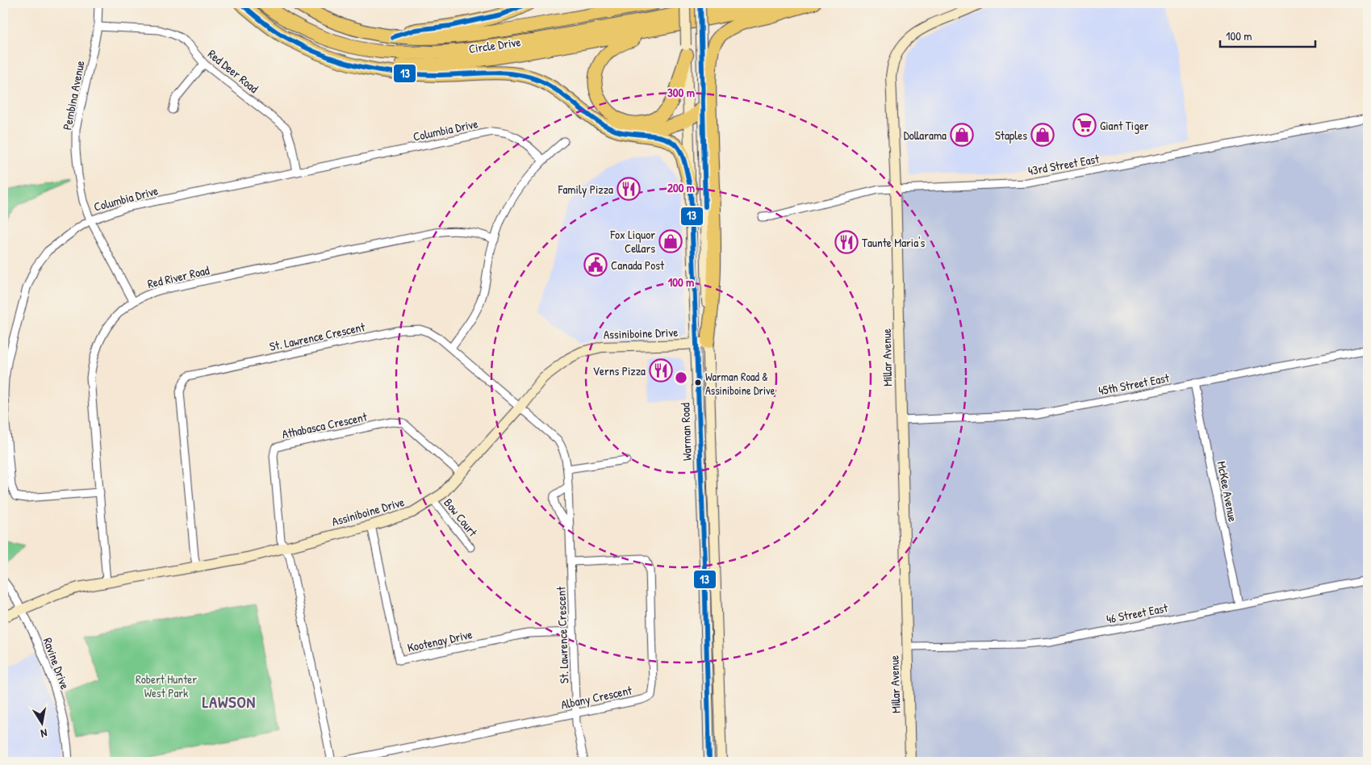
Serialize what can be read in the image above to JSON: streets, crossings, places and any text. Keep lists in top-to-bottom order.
{
  "streets": {
    "highway": ["Circle Drive"],
    "street": [
      "Red Deer Road",
      "Pembina Avenue",
      "Columbia Drive",
      "43rd Street East",
      "Red River Road",
      "Assiniboine Drive",
      "St. Lawrence Crescent",
      "Millar Avenue",
      "45th Street East",
      "Athabasca Crescent",
      "Warman Road",
      "McKee Avenue",
      "Bow Court",
      "46 Street East",
      "Kootenay Drive",
      "Ravine Drive",
      "Albany Crescent"
    ]
  },
  "crossings": [
    ["Red Deer Road", "Pembina Avenue"],
    ["Red Deer Road", "Columbia Drive"],
    ["Pembina Avenue", "Columbia Drive"],
    ["Pembina Avenue", "Red River Road"],
    ["Columbia Drive", "Red River Road"],
    ["43rd Street East", "Millar Avenue"],
    ["Red River Road", "Assiniboine Drive"],
    ["Assiniboine Drive", "St. Lawrence Crescent"],
    ["Assiniboine Drive", "Athabasca Crescent"],
    ["Assiniboine Drive", "Warman Road"],
    ["Assiniboine Drive", "Bow Court"],
    ["Assiniboine Drive", "Kootenay Drive"],
    ["Assiniboine Drive", "Ravine Drive"],
    ["St. Lawrence Crescent", "Kootenay Drive"],
    ["St. Lawrence Crescent", "Albany Crescent"],
    ["Millar Avenue", "45th Street East"],
    ["Millar Avenue", "46 Street East"],
    ["45th Street East", "McKee Avenue"],
    ["McKee Avenue", "46 Street East"]
  ],
  "districts": ["LAWSON"],
  "parks": ["Robert Hunter West Park"],
  "places": {
    "supermarket": ["Giant Tiger"],
    "shop": ["Dollarama", "Staples", "Fox Liquor Cellars"],
    "restaurant": ["Family Pizza", "Taunte Maria's", "Verns Pizza"],
    "public building": ["Canada Post"],
    "other": ["Warman Road & Assiniboine Drive"]
  },
  "lines": ["transit line 13"],
  "scale_bar": "100 m",
  "north": "bottom",
  "rings": ["300 m", "200 m", "100 m"]
}
